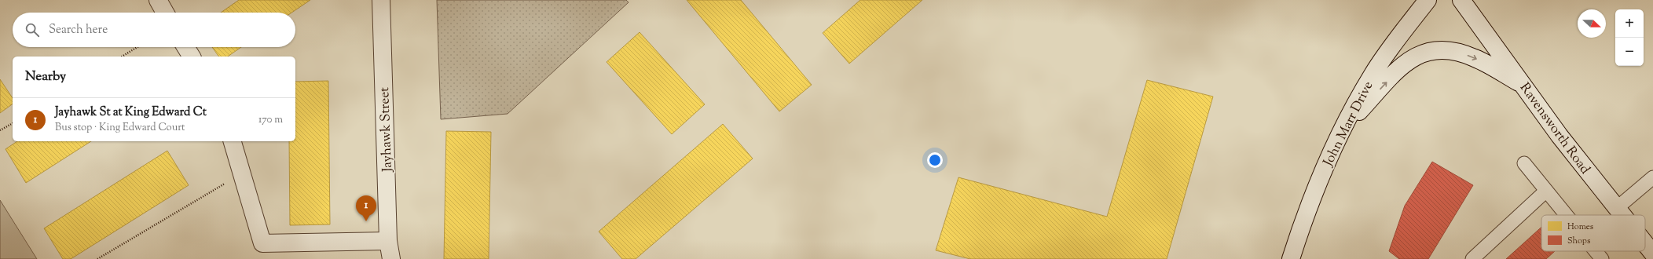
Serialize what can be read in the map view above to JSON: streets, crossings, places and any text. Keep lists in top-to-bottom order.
{
  "streets": {
    "street": ["John Marr Drive", "Ravensworth Road", "Jayhawk Street"]
  },
  "legend": ["Homes", "Shops"],
  "north": "right",
  "page": {
    "map_buttons": ["+", "−"],
    "search": "Search here",
    "heading": "Nearby",
    "list": [
      {
        "mark": "1",
        "name": "Jayhawk St at King Edward Ct",
        "note": "Bus stop · King Edward Court",
        "value": "170 m"
      }
    ],
    "pins": "1"
  }
}
